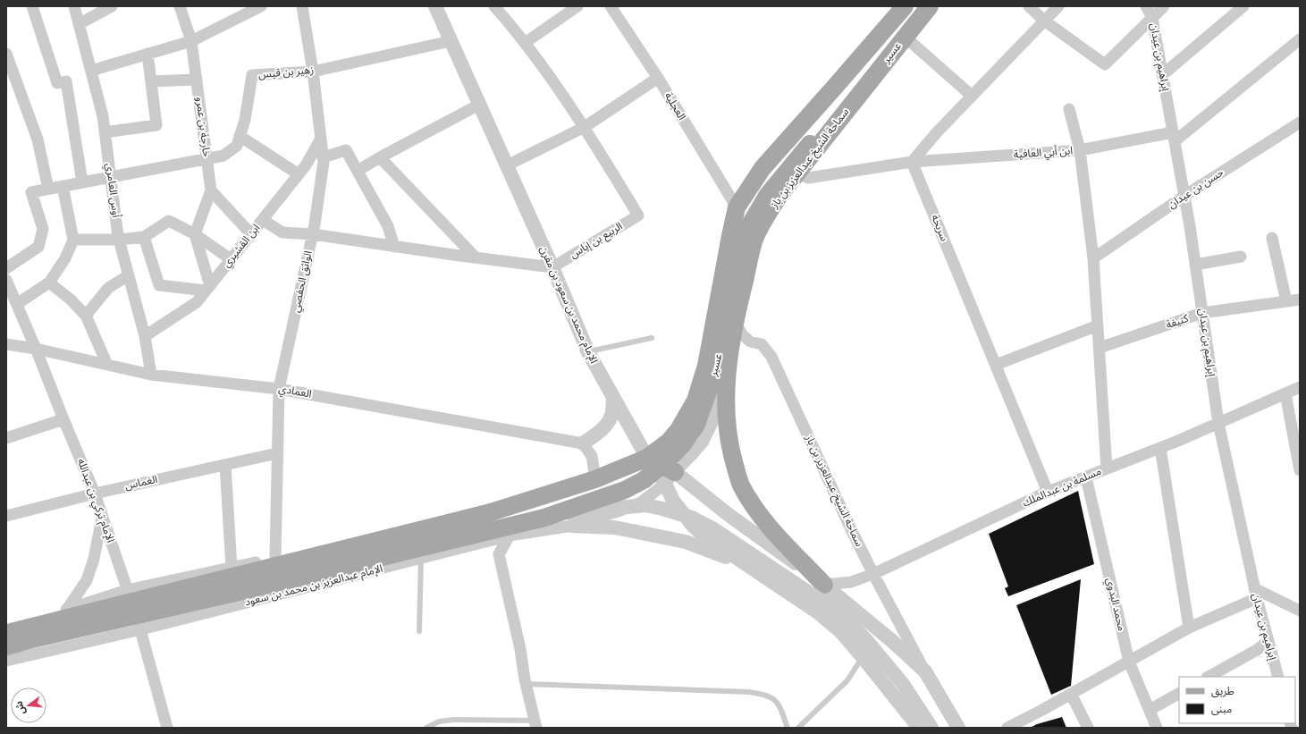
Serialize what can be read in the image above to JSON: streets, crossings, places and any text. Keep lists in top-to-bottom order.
{
  "streets": {
    "main road": ["عسير", "سماحة الشيخ عبدالعزيز بن باز", "الإمام عبدالعزيز بن محمد بن سعود"],
    "street": [
      "إبراهيم بن عيدان",
      "زهير بن قيس",
      "العجلية",
      "خارجة بن عمرو",
      "ابن أبي العافية",
      "حسن بن عيدان",
      "أوس العامري",
      "سريحة",
      "الربيع بن إياس",
      "ابن القشيري",
      "الواثق الحفصي",
      "الإمام محمد بن سعود بن مقرن",
      "كتيفة",
      "العمادي",
      "الغماس",
      "مسلمة بن عبدالملك",
      "الإمام تركي بن عبدالله",
      "محمد البدوي"
    ]
  },
  "crossings": [
    ["عسير", "سماحة الشيخ عبدالعزيز بن باز"],
    ["عسير", "الإمام عبدالعزيز بن محمد بن سعود"],
    ["إبراهيم بن عيدان", "ابن أبي العافية"],
    ["إبراهيم بن عيدان", "حسن بن عيدان"],
    ["إبراهيم بن عيدان", "كتيفة"],
    ["إبراهيم بن عيدان", "مسلمة بن عبدالملك"],
    ["زهير بن قيس", "خارجة بن عمرو"],
    ["زهير بن قيس", "أوس العامري"],
    ["زهير بن قيس", "الواثق الحفصي"],
    ["زهير بن قيس", "الإمام محمد بن سعود بن مقرن"],
    ["ابن أبي العافية", "سماحة الشيخ عبدالعزيز بن باز"],
    ["ابن أبي العافية", "سريحة"],
    ["سماحة الشيخ عبدالعزيز بن باز", "الإمام محمد بن سعود بن مقرن"],
    ["سماحة الشيخ عبدالعزيز بن باز", "مسلمة بن عبدالملك"],
    ["أوس العامري", "ابن القشيري"],
    ["أوس العامري", "العمادي"],
    ["سريحة", "مسلمة بن عبدالملك"],
    ["الربيع بن إياس", "الإمام محمد بن سعود بن مقرن"],
    ["ابن القشيري", "الواثق الحفصي"],
    ["الواثق الحفصي", "العمادي"],
    ["الواثق الحفصي", "الغماس"],
    ["العمادي", "الإمام تركي بن عبدالله"],
    ["الغماس", "الإمام تركي بن عبدالله"],
    ["مسلمة بن عبدالملك", "محمد البدوي"],
    ["الإمام تركي بن عبدالله", "الإمام عبدالعزيز بن محمد بن سعود"]
  ],
  "legend": ["طريق", "مبنى"],
  "north": "left"
}
